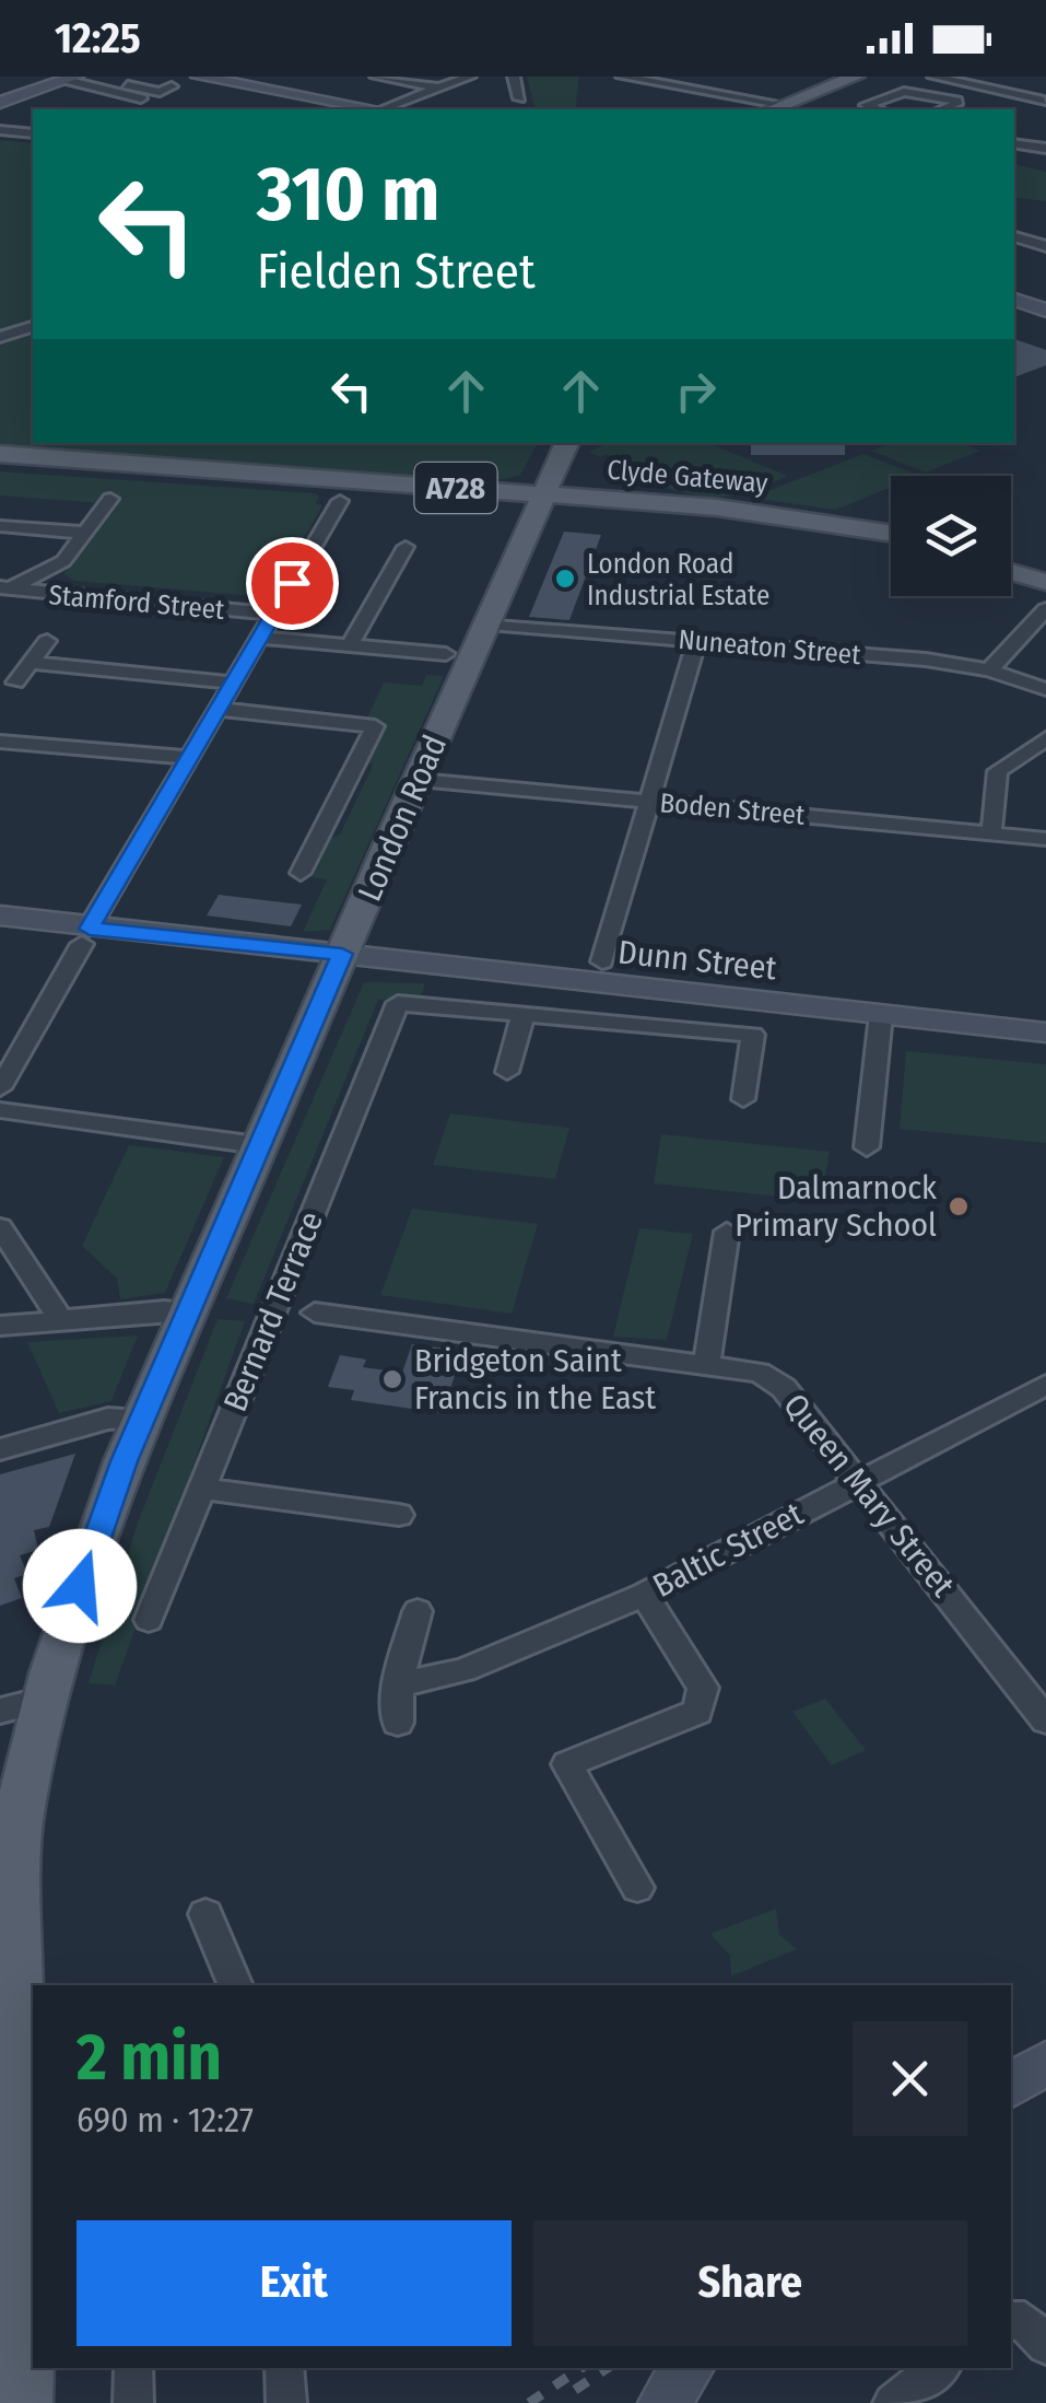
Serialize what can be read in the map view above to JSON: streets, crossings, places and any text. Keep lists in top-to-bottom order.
{
  "streets": {
    "main road": [
      "Clyde Gateway",
      "A728",
      "London Road",
      "Dunn Street"
    ],
    "street": [
      "Stamford Street",
      "Nuneaton Street",
      "Boden Street",
      "Bernard Terrace",
      "Queen Mary Street",
      "Baltic Street"
    ]
  },
  "crossings": [
    ["Clyde Gateway", "London Road"],
    ["Nuneaton Street", "London Road"],
    ["Boden Street", "London Road"],
    ["London Road", "Dunn Street"],
    ["Dunn Street", "Bernard Terrace"],
    ["Queen Mary Street", "Baltic Street"]
  ],
  "places": ["London Road Industrial Estate", "Dalmarnock Primary School", "Bridgeton Saint Francis in the East"],
  "page": {
    "status": "12:25",
    "turn": ["310 m", "Fielden Street"],
    "heading": ["2 min", "690 m · 12:27"],
    "buttons": ["Exit", "Share"]
  }
}
